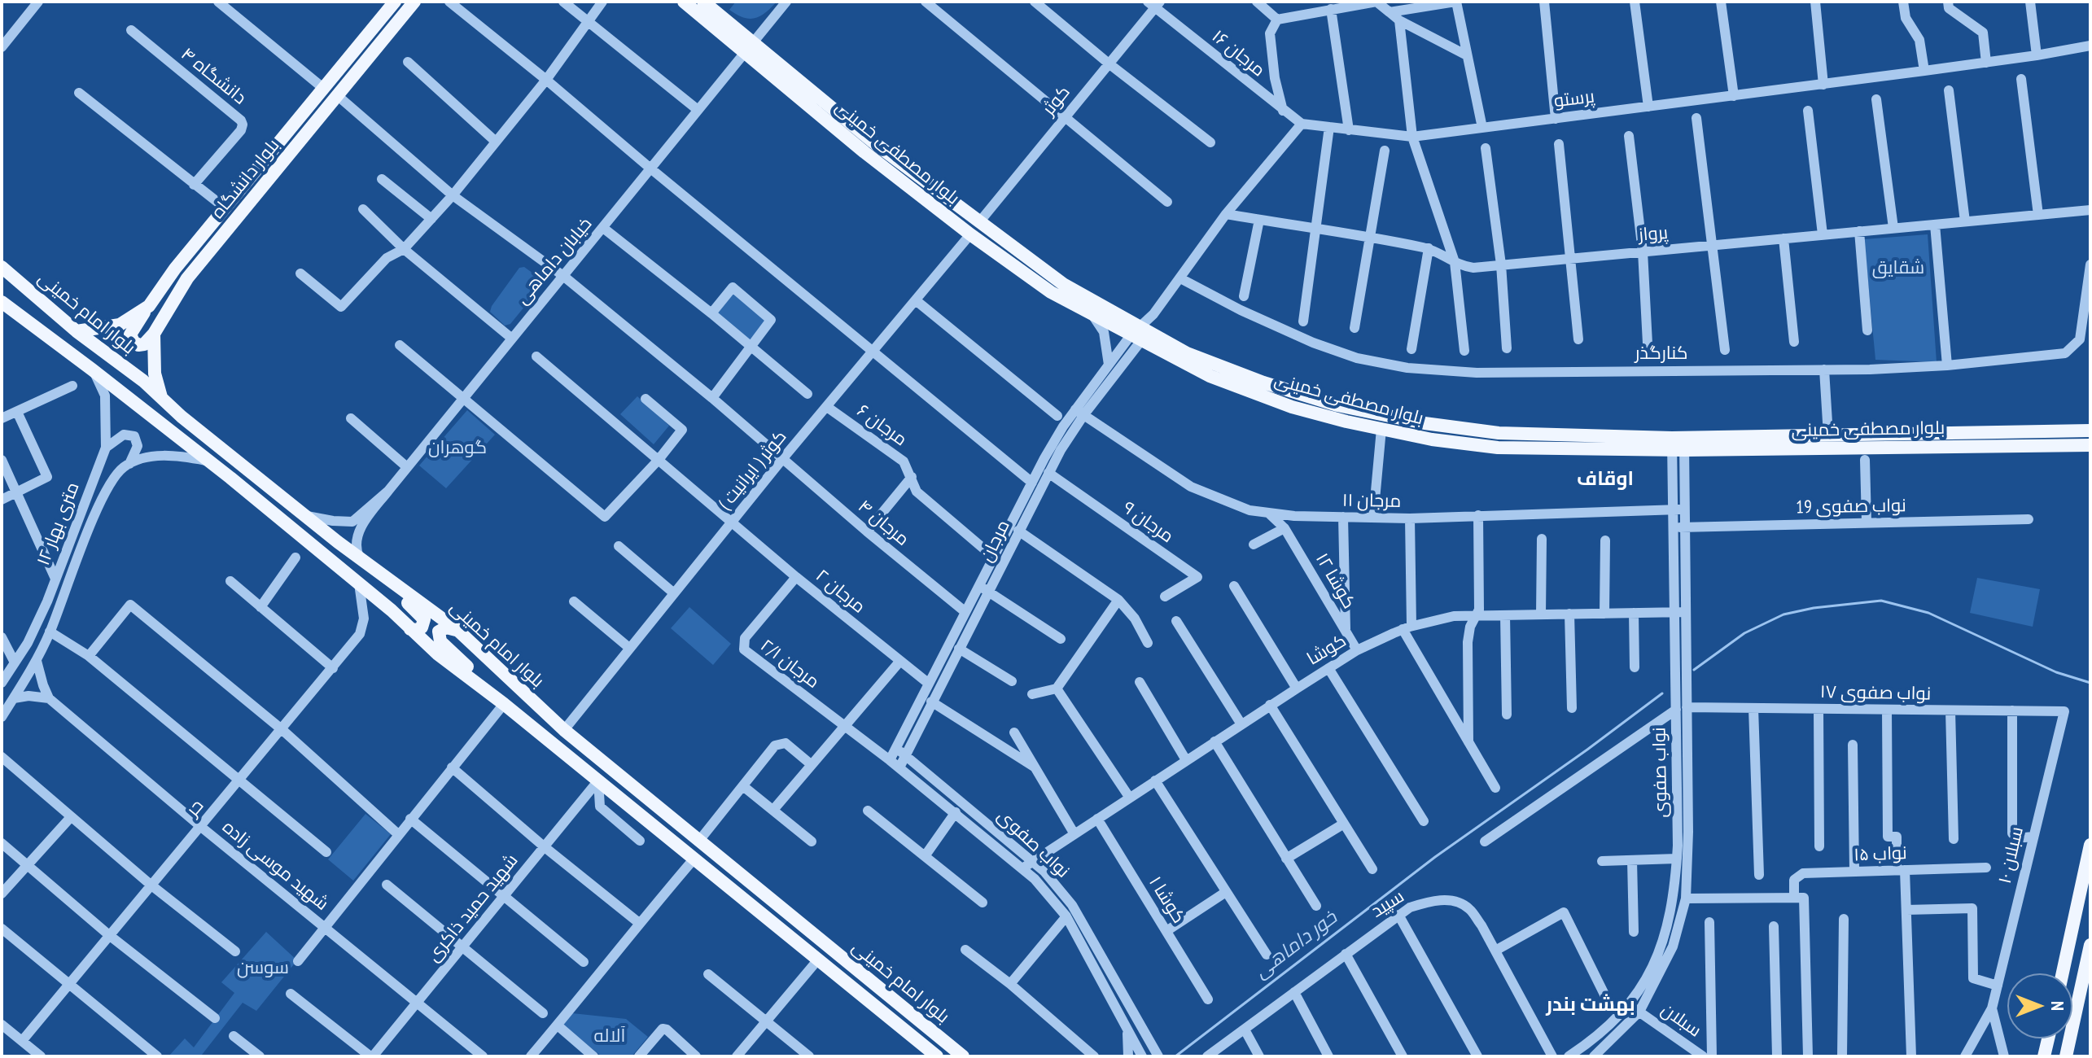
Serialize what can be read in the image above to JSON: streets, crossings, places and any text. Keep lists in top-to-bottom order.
{
  "streets": {
    "main road": ["بلوار مصطفی خمینی", "بلوار دانشگاه", "بلوار امام خمینی"],
    "street": [
      "مرجان ۱۶",
      "دانشگاه ۴",
      "پرستو",
      "کوثر",
      "پرواز",
      "خیابان داماهی",
      "کنارگذر",
      "مرجان ۶",
      "کوثر ( ایرانیت )",
      "مرجان ۱۱",
      "نواب صفوی 19",
      "مرجان ۹",
      "مرجان ۴",
      "۱۲ متری بهار",
      "مرجان",
      "کوشا ۱۲",
      "مرجان ۲",
      "کوشا",
      "مرجان ۲/۱",
      "نواب صفوی ۱۷",
      "نواب صفوی",
      "حر",
      "نواب ۱۵",
      "سبلان ۱۰",
      "شهید موسی زاده",
      "کوشا ۱",
      "سپید",
      "شهید حمید ذاکری",
      "سبلان"
    ]
  },
  "crossings": [
    ["مرجان ۱۶", "پرستو"],
    ["مرجان ۱۶", "کوثر"],
    ["کوثر", "بلوار مصطفی خمینی"],
    ["بلوار مصطفی خمینی", "خیابان داماهی"],
    ["بلوار مصطفی خمینی", "کوثر ( ایرانیت )"],
    ["بلوار مصطفی خمینی", "مرجان"],
    ["بلوار مصطفی خمینی", "نواب صفوی"],
    ["بلوار دانشگاه", "بلوار امام خمینی"],
    ["بلوار دانشگاه", "مرجان ۴"],
    ["خیابان داماهی", "بلوار امام خمینی"],
    ["خیابان داماهی", "مرجان ۴"],
    ["بلوار امام خمینی", "کوثر ( ایرانیت )"],
    ["بلوار امام خمینی", "۱۲ متری بهار"],
    ["بلوار امام خمینی", "حر"],
    ["بلوار امام خمینی", "شهید حمید ذاکری"],
    ["مرجان ۶", "کوثر ( ایرانیت )"],
    ["مرجان ۶", "مرجان"],
    ["کوثر ( ایرانیت )", "مرجان ۴"],
    ["کوثر ( ایرانیت )", "مرجان ۲"],
    ["مرجان ۱۱", "مرجان"],
    ["مرجان ۱۱", "کوشا ۱۲"],
    ["مرجان ۱۱", "نواب صفوی"],
    ["نواب صفوی 19", "نواب صفوی"],
    ["مرجان ۹", "مرجان"],
    ["مرجان ۴", "مرجان"],
    ["مرجان", "مرجان ۲"],
    ["مرجان", "مرجان ۲/۱"],
    ["مرجان", "نواب صفوی"],
    ["کوشا ۱۲", "کوشا"],
    ["مرجان ۲", "مرجان ۲/۱"],
    ["کوشا", "نواب صفوی"],
    ["کوشا", "کوشا ۱"],
    ["مرجان ۲/۱", "نواب صفوی"],
    ["نواب صفوی ۱۷", "نواب صفوی"],
    ["نواب صفوی ۱۷", "سبلان ۱۰"],
    ["نواب صفوی", "سبلان"],
    ["حر", "شهید موسی زاده"],
    ["شهید موسی زاده", "شهید حمید ذاکری"]
  ],
  "districts": ["اوقاف", "بهشت بندر"],
  "water": ["خور داماهی"],
  "parks": [
    "شقایق",
    "گوهران",
    "سوسن",
    "آلاله"
  ],
  "north": "right"
}
